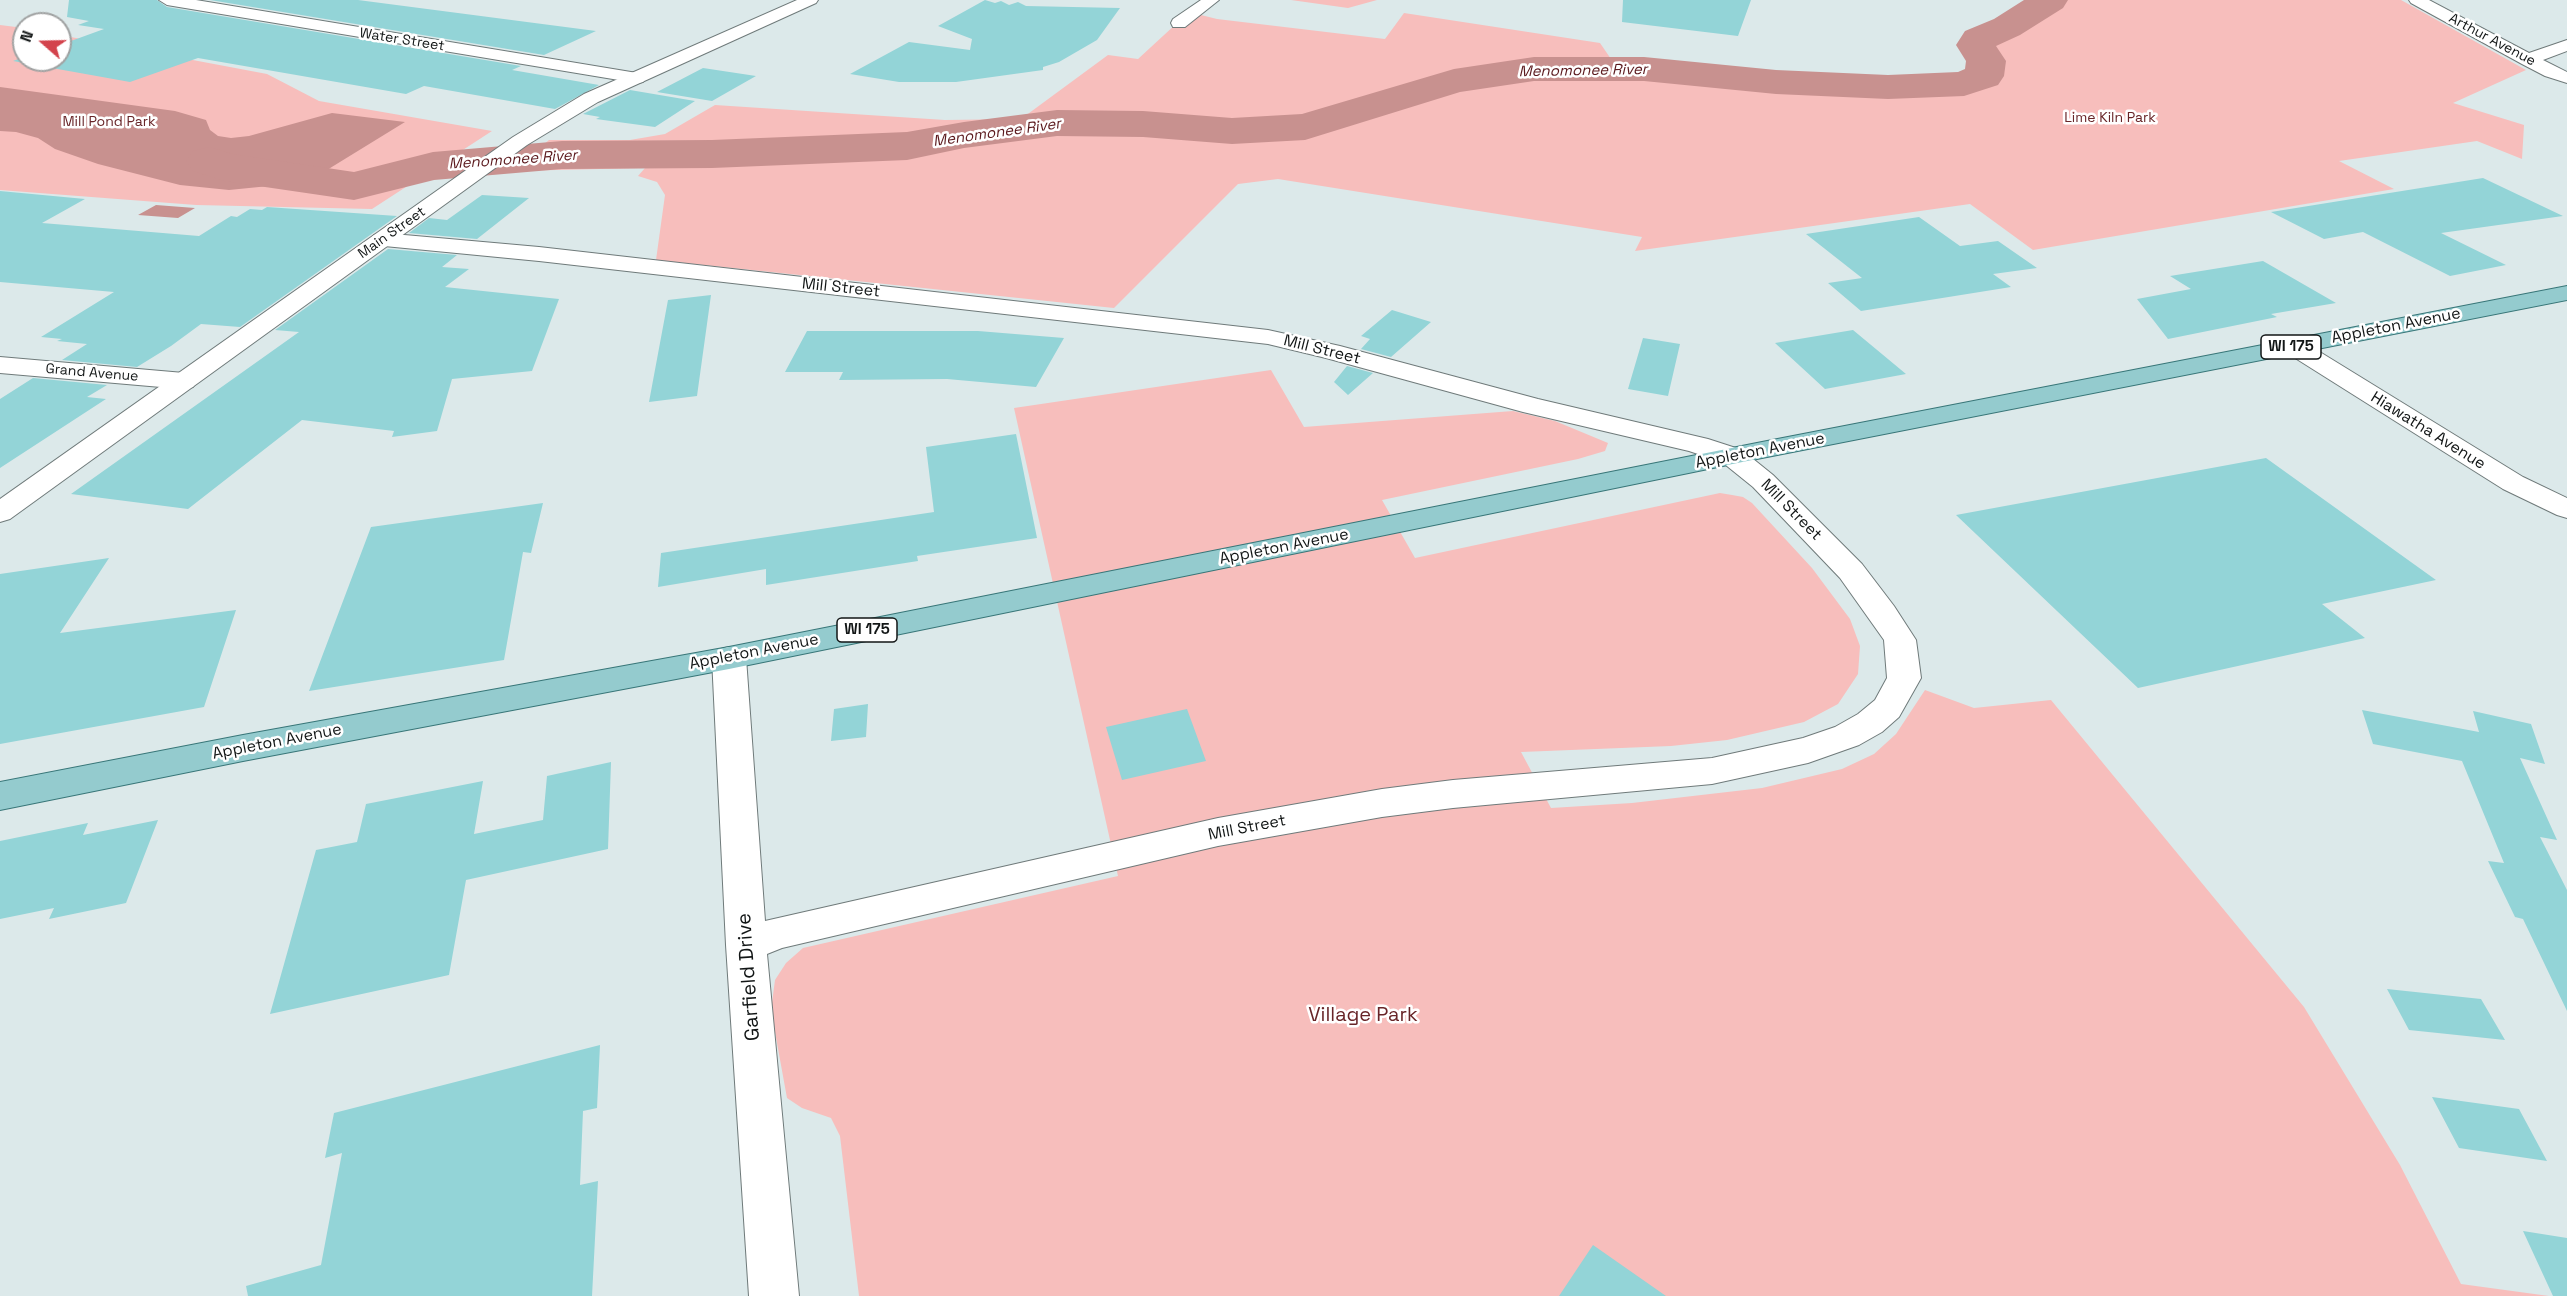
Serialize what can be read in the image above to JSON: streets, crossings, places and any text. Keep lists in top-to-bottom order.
{
  "streets": {
    "main road": ["Appleton Avenue", "WI 175"],
    "street": [
      "Water Street",
      "Arthur Avenue",
      "Main Street",
      "Mill Street",
      "Grand Avenue",
      "Hiawatha Avenue",
      "Garfield Drive"
    ]
  },
  "crossings": [
    ["Water Street", "Main Street"],
    ["Main Street", "Mill Street"],
    ["Main Street", "Grand Avenue"],
    ["Mill Street", "Appleton Avenue"],
    ["Mill Street", "Garfield Drive"],
    ["Appleton Avenue", "Hiawatha Avenue"],
    ["Appleton Avenue", "Garfield Drive"]
  ],
  "water": ["Menomonee River"],
  "parks": ["Lime Kiln Park", "Mill Pond Park", "Village Park"],
  "north": "left"
}
